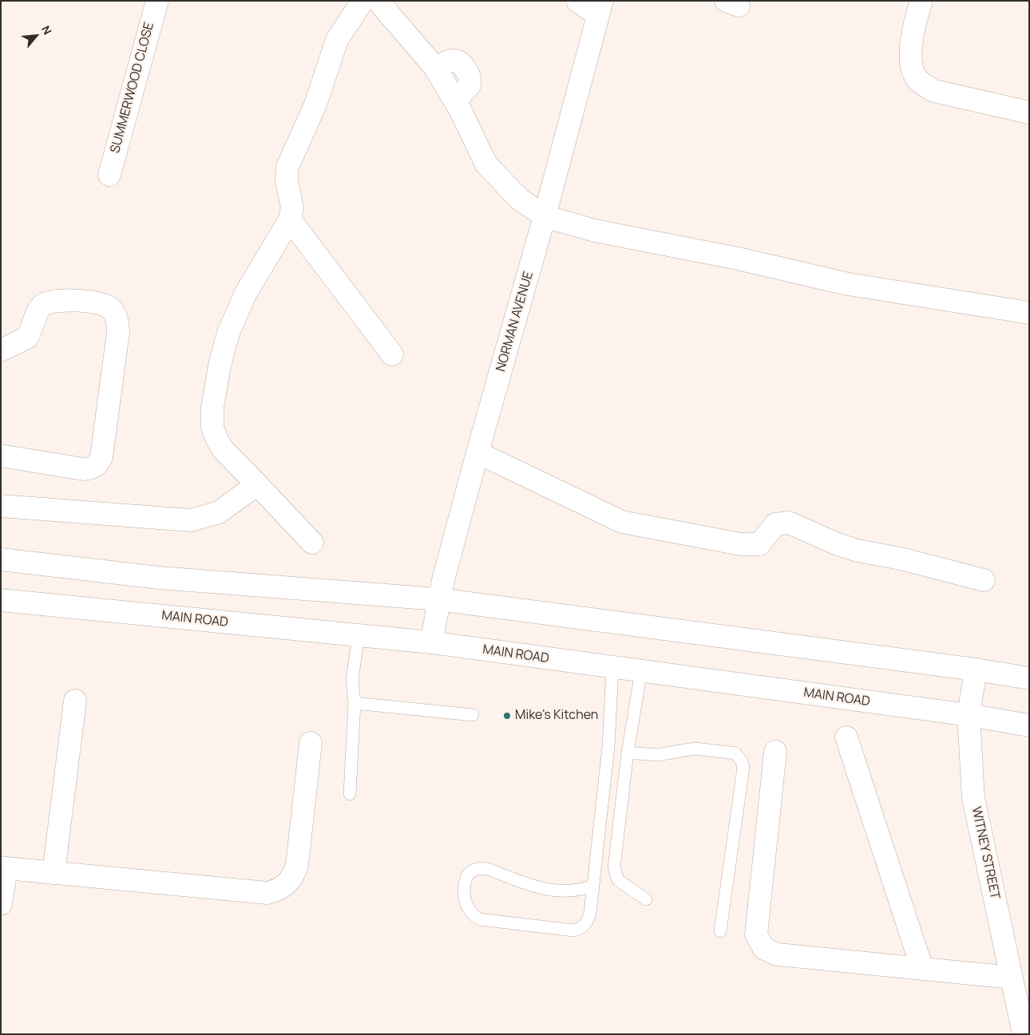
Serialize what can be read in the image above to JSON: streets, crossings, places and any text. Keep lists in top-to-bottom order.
{
  "streets": {
    "street": [
      "SUMMERWOOD CLOSE",
      "NORMAN AVENUE",
      "MAIN ROAD",
      "WITNEY STREET"
    ]
  },
  "crossings": [
    ["NORMAN AVENUE", "MAIN ROAD"],
    ["MAIN ROAD", "WITNEY STREET"]
  ],
  "places": ["Mike's Kitchen"],
  "north": "top right"
}
